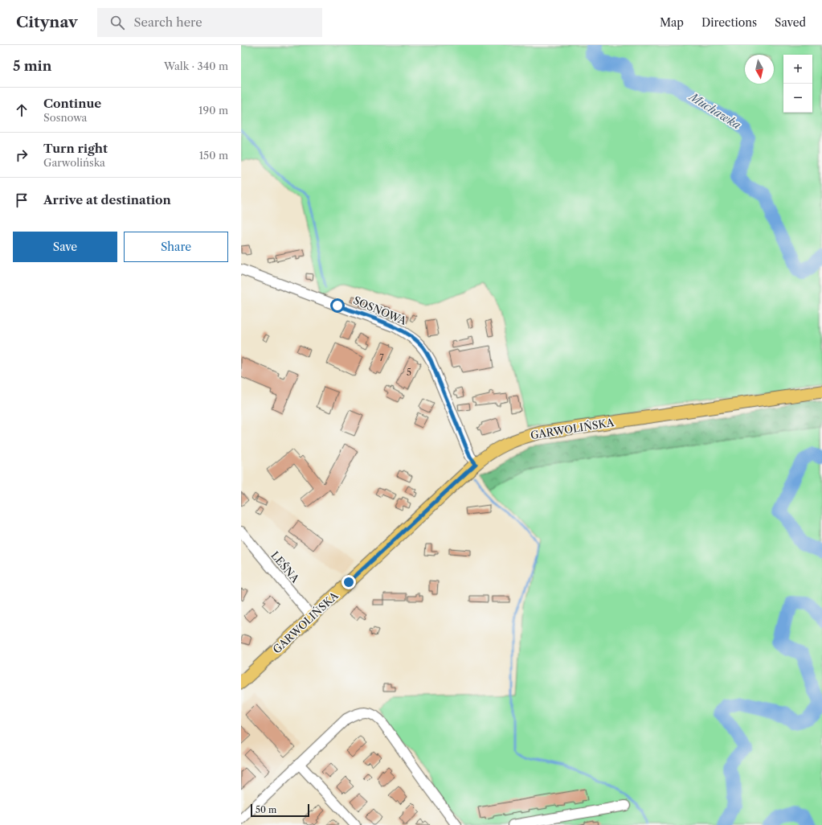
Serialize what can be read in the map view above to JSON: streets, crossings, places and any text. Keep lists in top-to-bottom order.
{
  "streets": {
    "main road": ["GARWOLIŃSKA"],
    "street": ["SOSNOWA", "LEŚNA"]
  },
  "crossings": [
    ["SOSNOWA", "GARWOLIŃSKA"],
    ["GARWOLIŃSKA", "LEŚNA"]
  ],
  "water": ["Muchawka"],
  "house_numbers": ["7", "5"],
  "scale_bar": "50 m",
  "north": "bottom",
  "page": {
    "header": "Citynav",
    "search": "Search here",
    "nav": ["Map", "Directions", "Saved"],
    "heading": ["5 min", "Walk · 340 m"],
    "map_buttons": ["+", "−"],
    "list": [
      ["Continue", "Sosnowa", "190 m"],
      ["Turn right", "Garwolińska", "150 m"],
      "Arrive at destination"
    ],
    "buttons": ["Save", "Share"],
    "scale": "50 m"
  }
}
